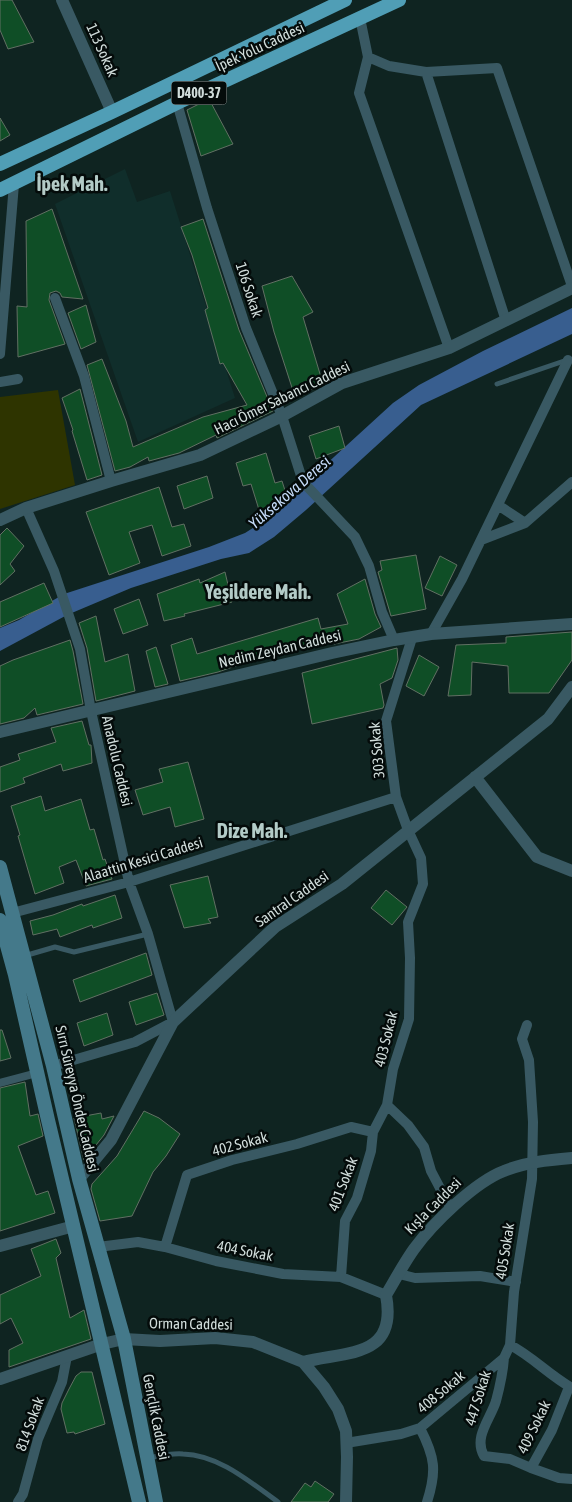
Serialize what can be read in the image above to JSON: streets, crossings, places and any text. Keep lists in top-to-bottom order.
{
  "streets": {
    "highway": ["İpek Yolu Caddesi", "D400-37"],
    "main road": ["Sırrı Süreyya Önder Caddesi", "Gençlik Caddesi"],
    "street": [
      "113 Sokak",
      "106 Sokak",
      "Hacı Ömer Sabancı Caddesi",
      "Nedim Zeydan Caddesi",
      "303 Sokak",
      "Anadolu Caddesi",
      "Alaattin Kesici Caddesi",
      "Santral Caddesi",
      "403 Sokak",
      "402 Sokak",
      "401 Sokak",
      "Kışla Caddesi",
      "404 Sokak",
      "405 Sokak",
      "Orman Caddesi",
      "408 Sokak",
      "447 Sokak",
      "814 Sokak",
      "409 Sokak"
    ]
  },
  "crossings": [
    ["İpek Yolu Caddesi", "113 Sokak"],
    ["İpek Yolu Caddesi", "106 Sokak"],
    ["106 Sokak", "Hacı Ömer Sabancı Caddesi"],
    ["106 Sokak", "Nedim Zeydan Caddesi"],
    ["Hacı Ömer Sabancı Caddesi", "Anadolu Caddesi"],
    ["Nedim Zeydan Caddesi", "303 Sokak"],
    ["Nedim Zeydan Caddesi", "Anadolu Caddesi"],
    ["303 Sokak", "Alaattin Kesici Caddesi"],
    ["303 Sokak", "Santral Caddesi"],
    ["303 Sokak", "403 Sokak"],
    ["Anadolu Caddesi", "Alaattin Kesici Caddesi"],
    ["Anadolu Caddesi", "Santral Caddesi"],
    ["Alaattin Kesici Caddesi", "Sırrı Süreyya Önder Caddesi"],
    ["Santral Caddesi", "403 Sokak"],
    ["Santral Caddesi", "Sırrı Süreyya Önder Caddesi"],
    ["403 Sokak", "401 Sokak"],
    ["Sırrı Süreyya Önder Caddesi", "404 Sokak"],
    ["Sırrı Süreyya Önder Caddesi", "Orman Caddesi"],
    ["Sırrı Süreyya Önder Caddesi", "Gençlik Caddesi"],
    ["402 Sokak", "401 Sokak"],
    ["402 Sokak", "404 Sokak"],
    ["401 Sokak", "404 Sokak"],
    ["Kışla Caddesi", "404 Sokak"],
    ["Kışla Caddesi", "405 Sokak"],
    ["405 Sokak", "408 Sokak"],
    ["Orman Caddesi", "408 Sokak"],
    ["Orman Caddesi", "Gençlik Caddesi"],
    ["Orman Caddesi", "814 Sokak"],
    ["408 Sokak", "447 Sokak"],
    ["447 Sokak", "409 Sokak"]
  ],
  "districts": ["İpek Mah.", "Yeşildere Mah.", "Dize Mah."],
  "water": ["Yüksekova Deresi"]
}
